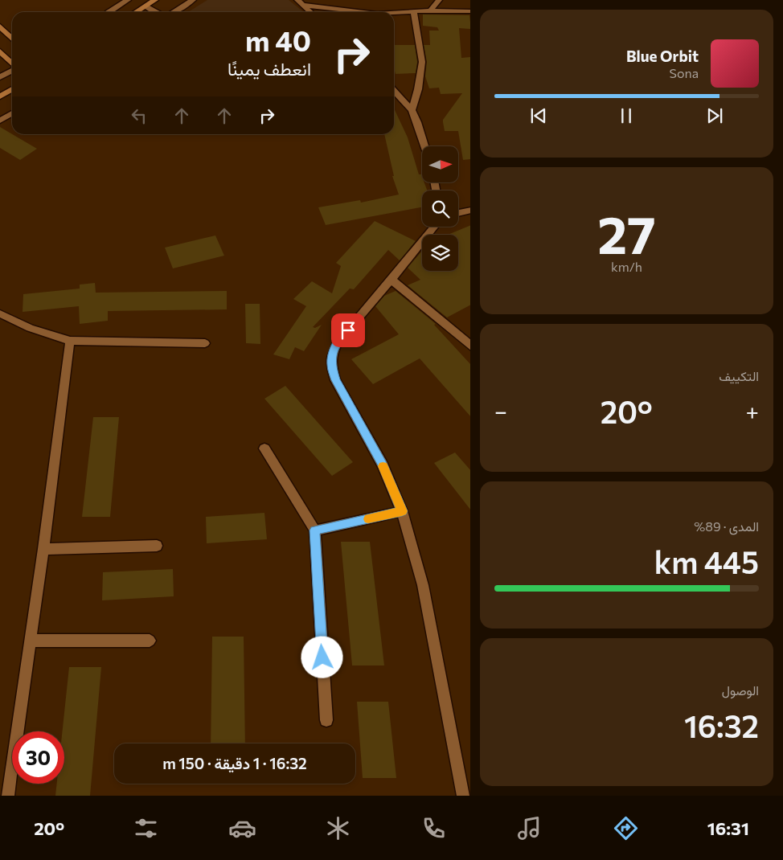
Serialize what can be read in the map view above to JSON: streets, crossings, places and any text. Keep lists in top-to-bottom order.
{
  "north": "right",
  "page": {
    "turn": ["40 m", "انعطف يمينًا"],
    "song": ["Blue Orbit", "Sona"],
    "tile": [
      ["27", "km/h"],
      "التكييف",
      ["المدى · 89%", "445 km"],
      ["الوصول", "16:32"]
    ],
    "heat": ["−", "20°", "+"],
    "limit": "30",
    "trip": "16:32 · 1 دقيقة · 150 m",
    "tabs": ["16:31", "20°"]
  }
}
